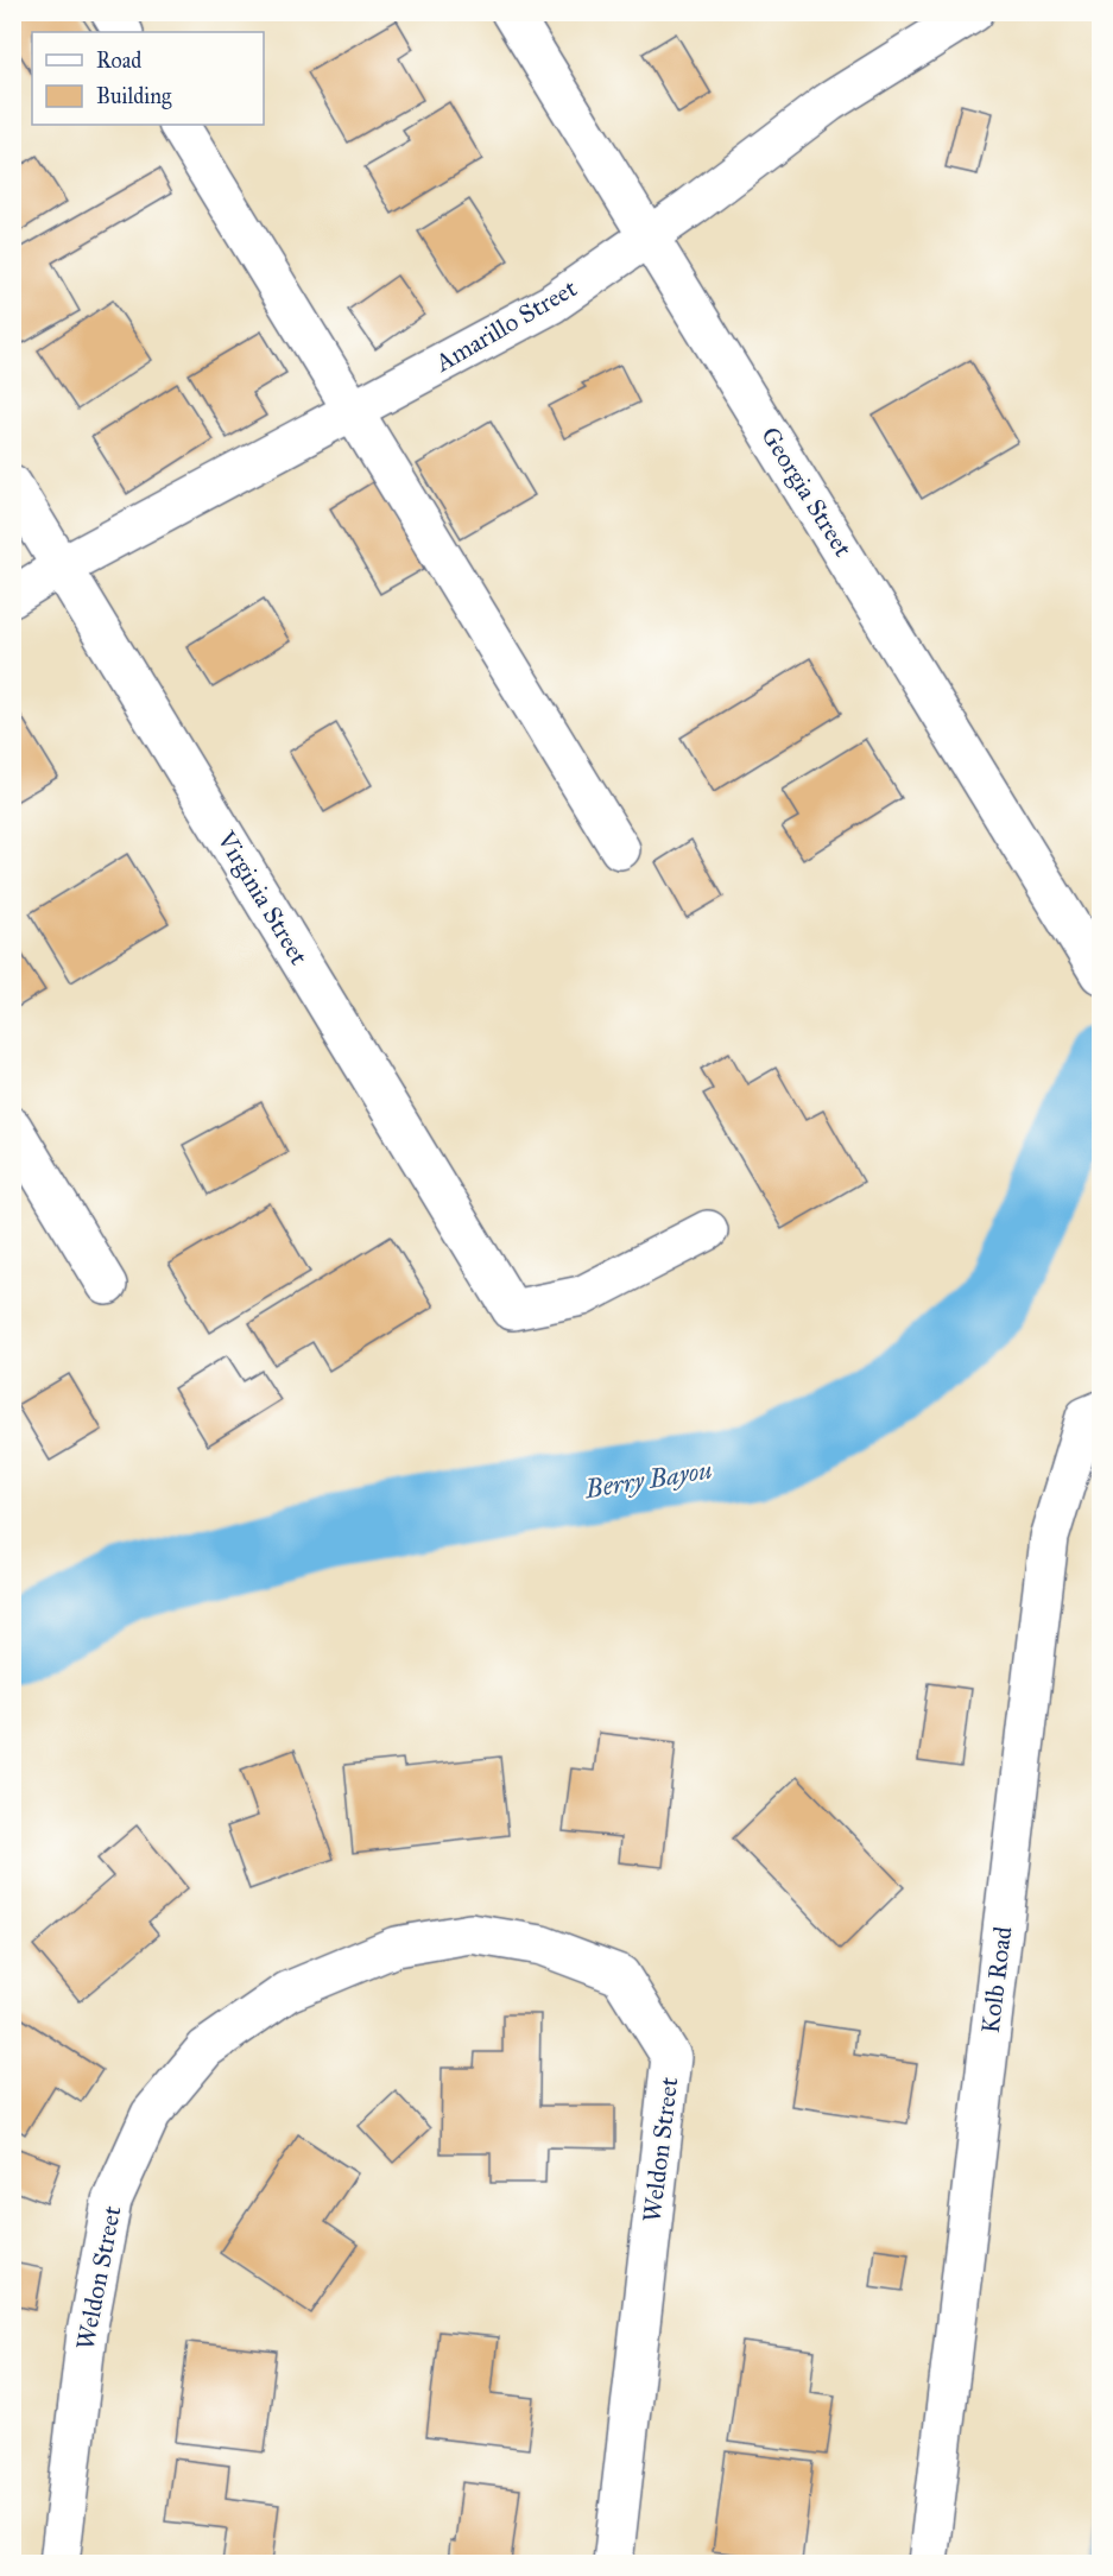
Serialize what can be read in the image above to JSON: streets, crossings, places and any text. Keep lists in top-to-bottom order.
{
  "streets": {
    "street": [
      "Amarillo Street",
      "Georgia Street",
      "Virginia Street",
      "Kolb Road",
      "Weldon Street"
    ]
  },
  "crossings": [
    ["Amarillo Street", "Georgia Street"],
    ["Amarillo Street", "Virginia Street"]
  ],
  "water": ["Berry Bayou"],
  "legend": ["Road", "Building"]
}
